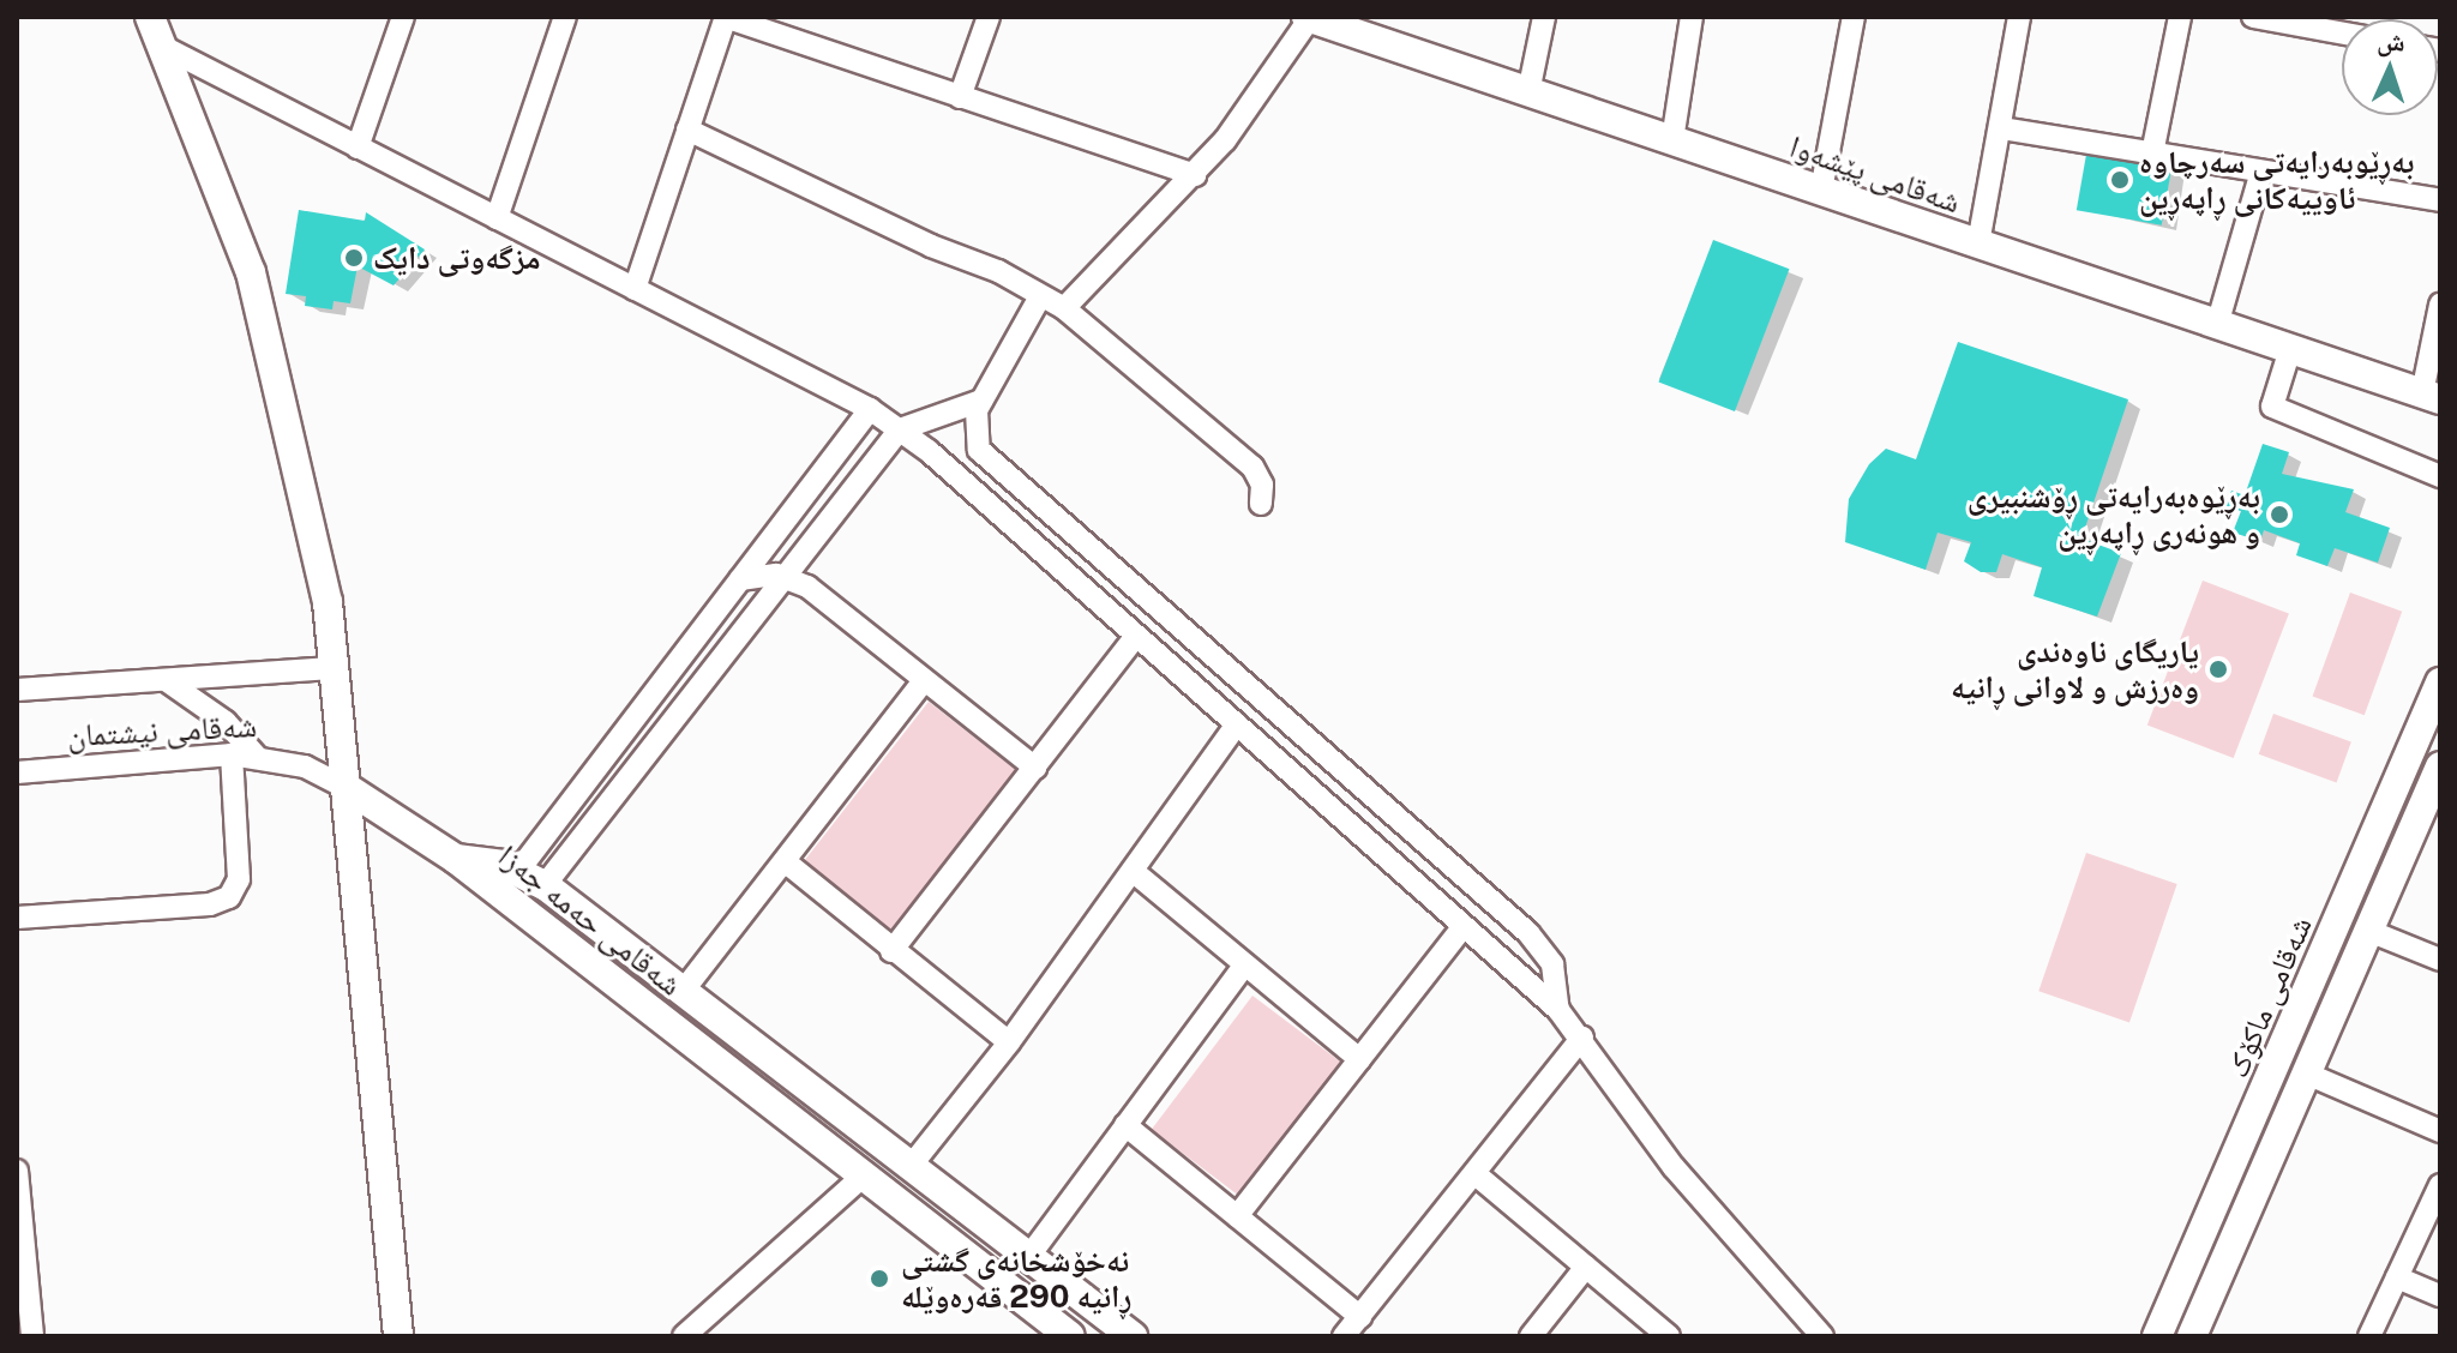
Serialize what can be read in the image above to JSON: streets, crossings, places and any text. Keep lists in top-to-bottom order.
{
  "streets": {
    "street": [
      "شەقامی پێشەوا",
      "شەقامی نیشتمان",
      "شەقامی حەمە جەزا",
      "شەقامی ماکۆک"
    ]
  },
  "crossings": [
    ["شەقامی نیشتمان", "شەقامی حەمە جەزا"]
  ],
  "places": [
    "بەڕێوبەرایەتی سەرچاوە ئاوییەکانی ڕاپەڕین",
    "مزگەوتی دایک",
    "بەڕێوەبەرایەتی ڕۆشنبیری و هونەری ڕاپەڕین",
    "یاریگای ناوەندی وەرزش و لاوانی ڕانیە",
    "نەخۆشخانەی گشتی ڕانیە 290 قەرەوێلە"
  ],
  "north": "top"
}
